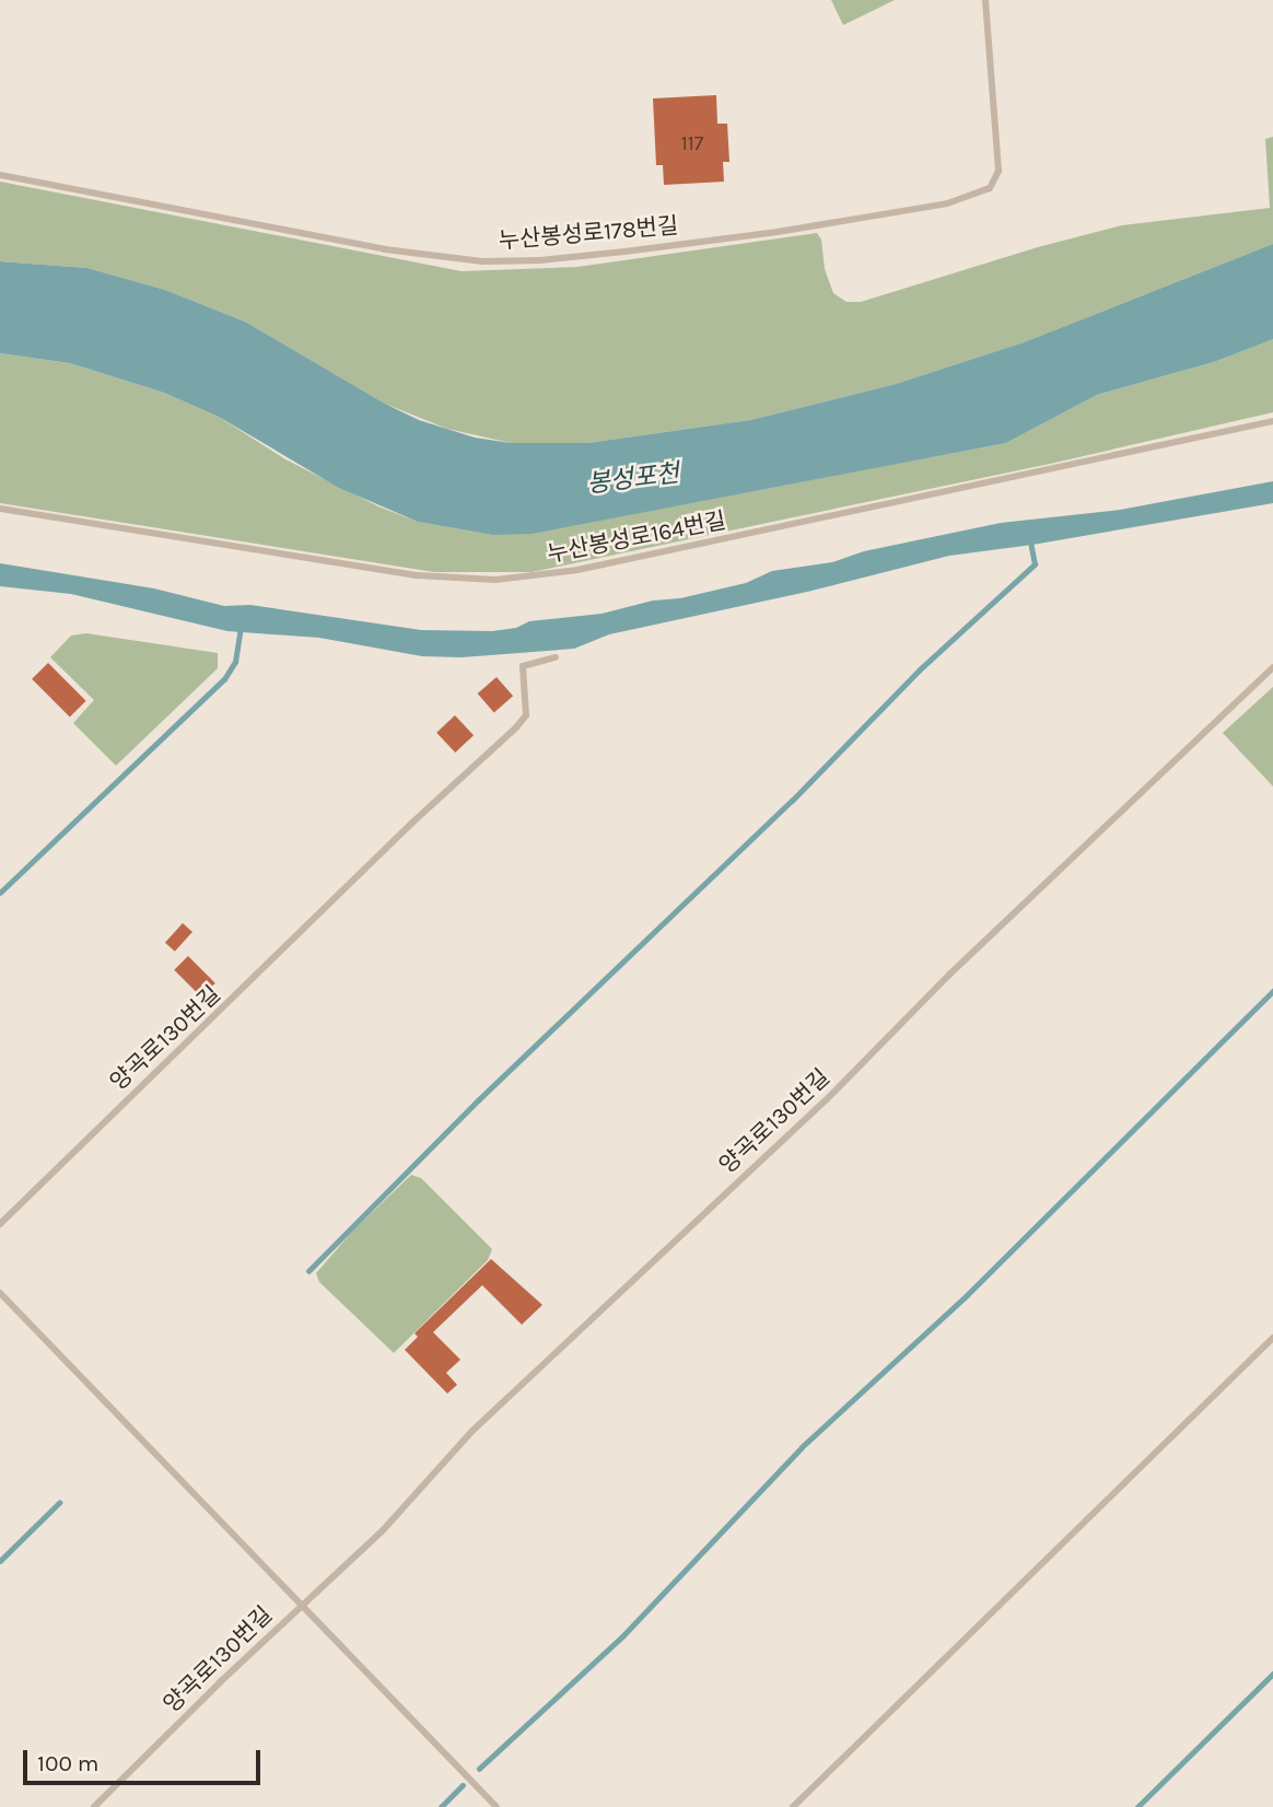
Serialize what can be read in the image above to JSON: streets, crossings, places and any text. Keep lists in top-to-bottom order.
{
  "streets": {
    "lane": ["누산봉성로178번길", "누산봉성로164번길", "양곡로130번길"]
  },
  "water": ["봉성포천"],
  "house_numbers": ["117"],
  "scale_bar": "100 m"
}
